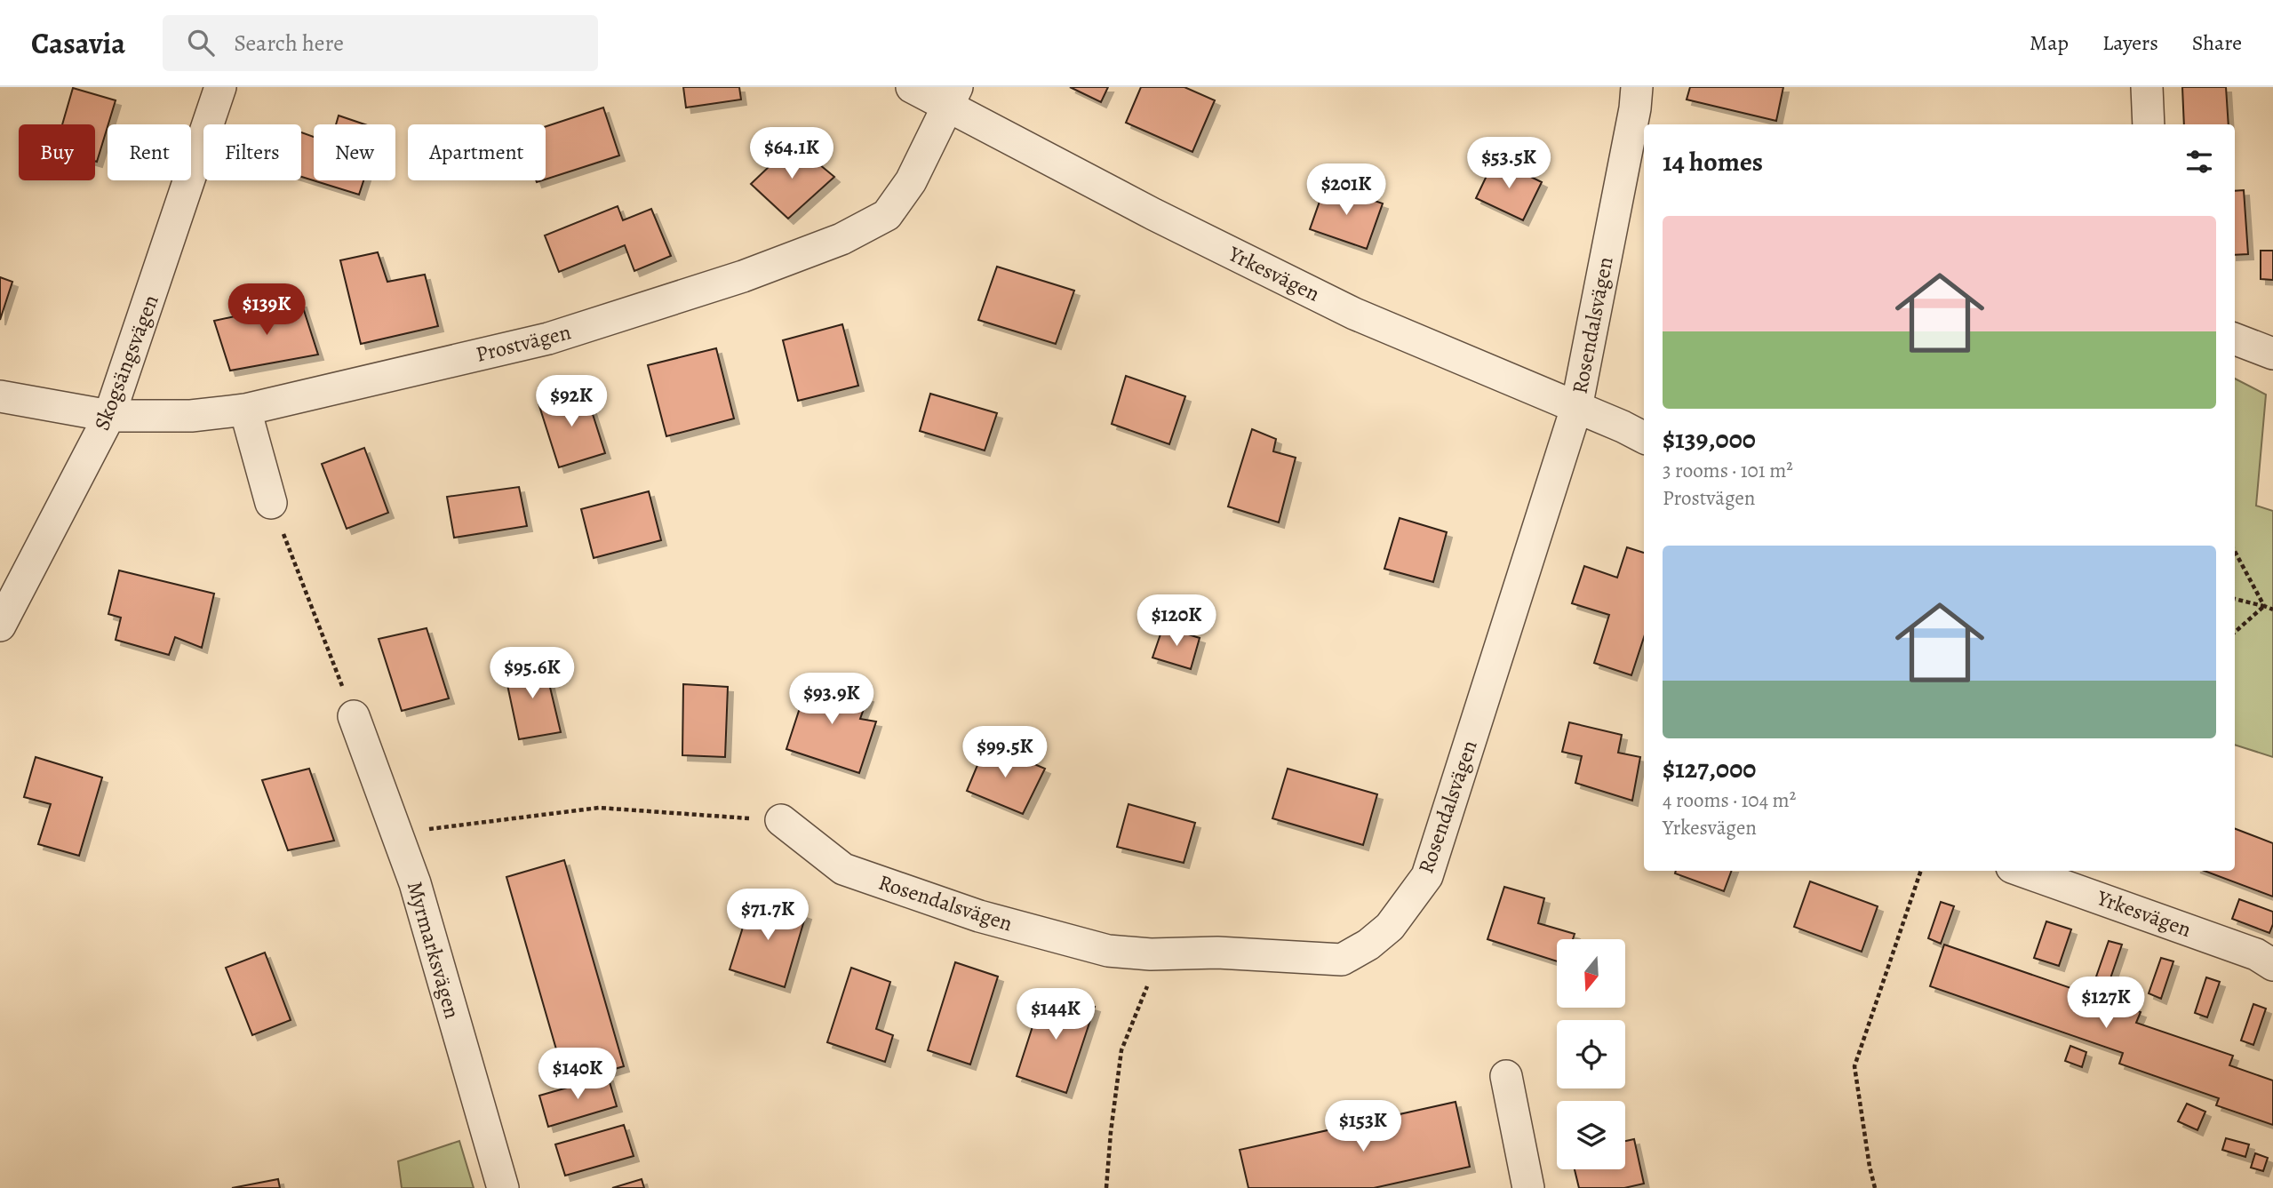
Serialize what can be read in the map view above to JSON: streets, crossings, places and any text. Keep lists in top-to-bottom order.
{
  "streets": {
    "street": [
      "Yrkesvägen",
      "Rosendalsvägen",
      "Prostvägen",
      "Skogsängsvägen",
      "Myrmarksvägen"
    ]
  },
  "crossings": [
    ["Yrkesvägen", "Rosendalsvägen"],
    ["Yrkesvägen", "Prostvägen"],
    ["Prostvägen", "Skogsängsvägen"]
  ],
  "north": "bottom",
  "page": {
    "header": "Casavia",
    "search": "Search here",
    "nav": ["Map", "Layers", "Share"],
    "chip": [
      "Buy",
      "Rent",
      "Filters",
      "New",
      "Apartment"
    ],
    "heading": "14 homes",
    "price": [
      "$64.1K",
      "$53.5K",
      "$201K",
      "$139K",
      "$92K",
      "$120K",
      "$95.6K",
      "$93.9K",
      "$99.5K",
      "$71.7K",
      "$127K",
      "$144K",
      "$140K",
      "$153K"
    ],
    "list": [
      {
        "name": "$139,000",
        "note": "3 rooms · 101 m² · Prostvägen"
      },
      {
        "name": "$127,000",
        "note": "4 rooms · 104 m² · Yrkesvägen"
      }
    ]
  }
}
